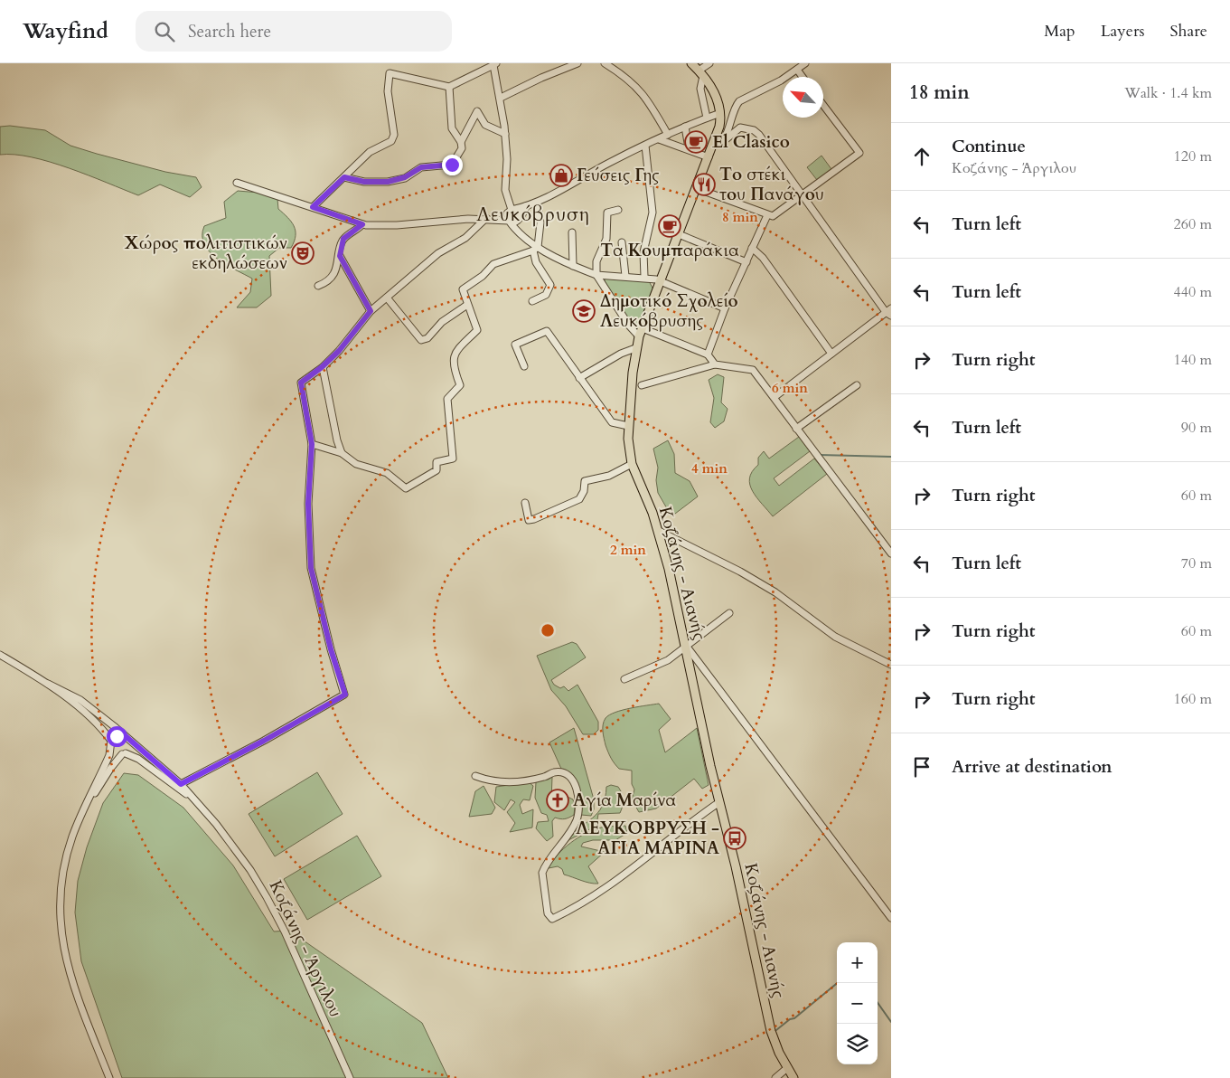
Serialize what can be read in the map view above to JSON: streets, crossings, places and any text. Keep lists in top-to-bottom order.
{
  "streets": {
    "main road": ["Κοζάνης - Αιανής"],
    "street": ["Κοζάνης - Άργιλου"]
  },
  "districts": ["Λευκόβρυση"],
  "places": {
    "cafe": ["El Clasico", "Τα Κουμπαράκια"],
    "shop": ["Γεύσεις Γης"],
    "restaurant": ["Το στέκι του Πανάγου"],
    "theatre": ["Χώρος πολιτιστικών εκδηλώσεων"],
    "school or university": ["Δημοτικό Σχολείο Λευκόβρυσης"],
    "church": ["Αγία Μαρίνα"],
    "bus stop": ["ΛΕΥΚΟΒΡΥΣΗ - ΑΓΙΑ ΜΑΡΙΝΑ"]
  },
  "north": "top left",
  "page": {
    "header": "Wayfind",
    "search": "Search here",
    "nav": ["Map", "Layers", "Share"],
    "heading": ["18 min", "Walk · 1.4 km"],
    "list": [
      ["Continue", "Κοζάνης - Άργιλου", "120 m"],
      ["Turn left", "260 m"],
      ["Turn left", "440 m"],
      ["Turn right", "140 m"],
      ["Turn left", "90 m"],
      ["Turn right", "60 m"],
      ["Turn left", "70 m"],
      ["Turn right", "60 m"],
      ["Turn right", "160 m"],
      "Arrive at destination"
    ],
    "map_buttons": ["+", "−"]
  },
  "rings": [
    "8 min",
    "6 min",
    "4 min",
    "2 min"
  ]
}
